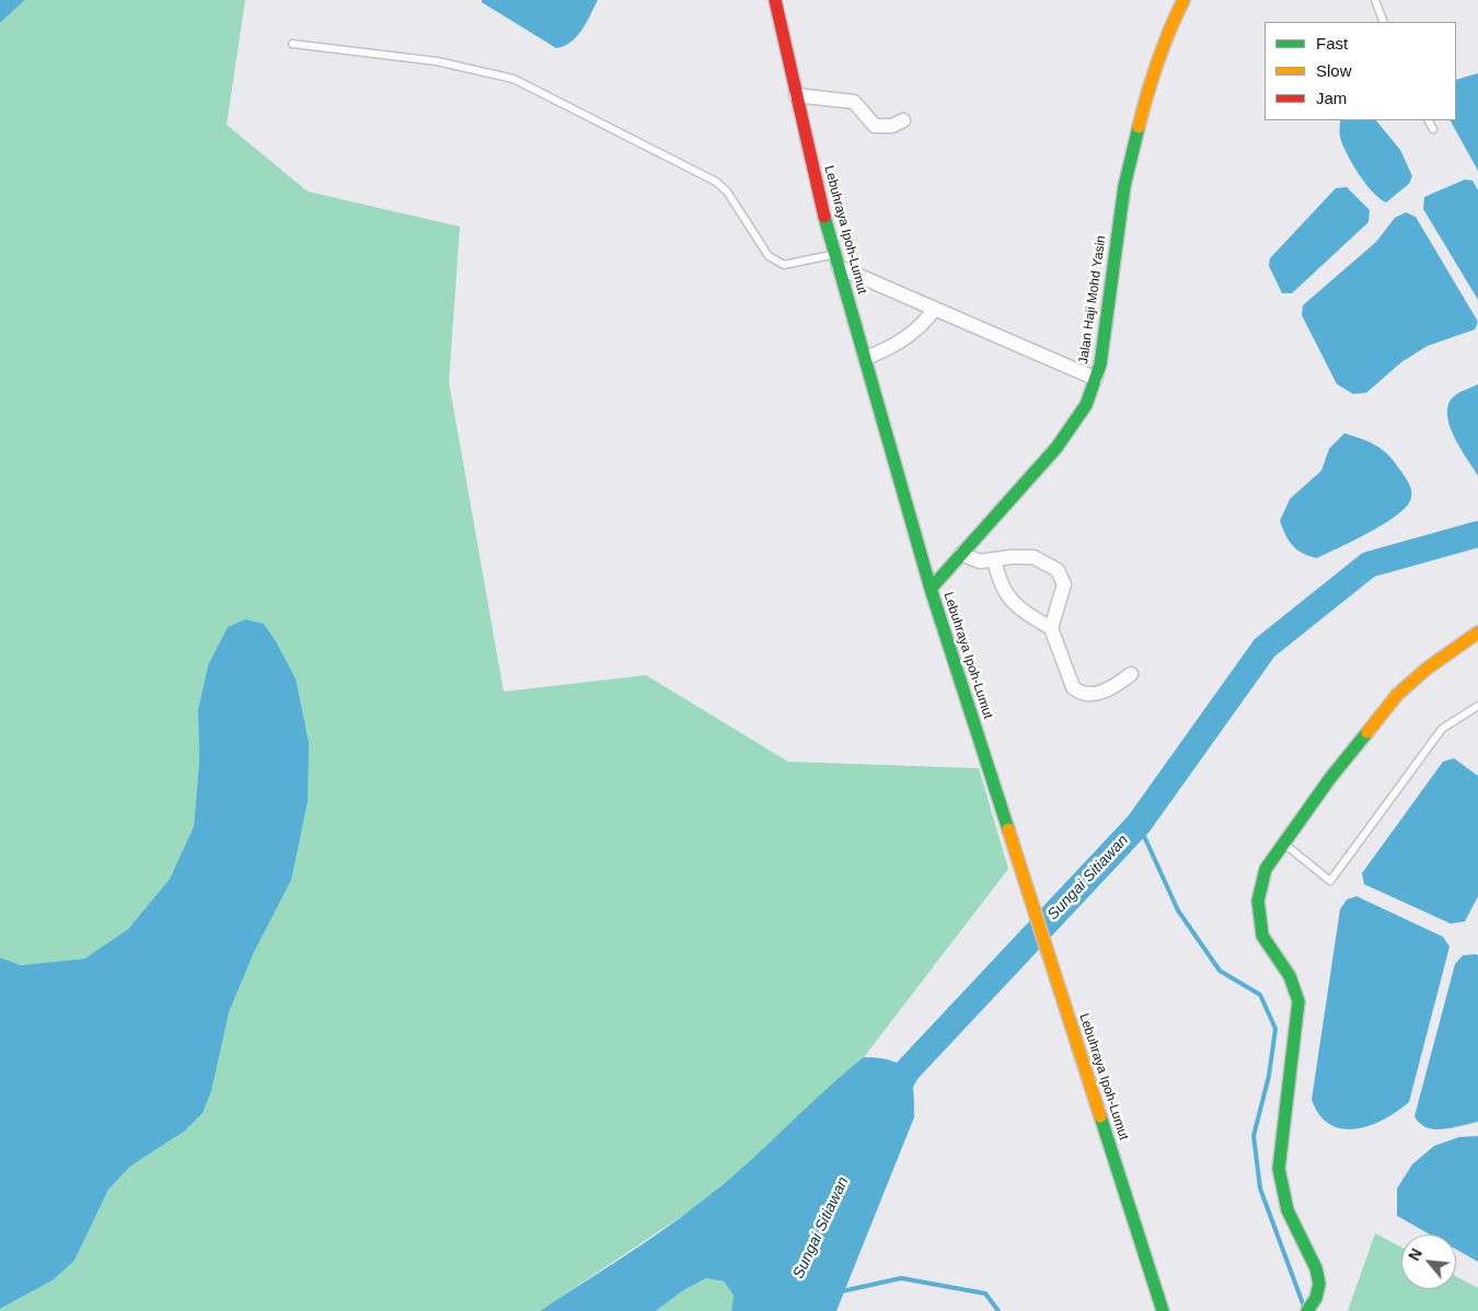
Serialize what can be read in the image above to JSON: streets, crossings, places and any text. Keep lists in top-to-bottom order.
{
  "streets": {
    "main road": ["Lebuhraya Ipoh-Lumut", "Jalan Haji Mohd Yasin"]
  },
  "crossings": [
    ["Lebuhraya Ipoh-Lumut", "Jalan Haji Mohd Yasin"]
  ],
  "water": ["Sungai Sitiawan"],
  "legend": ["Fast", "Slow", "Jam"],
  "north": "top left"
}
